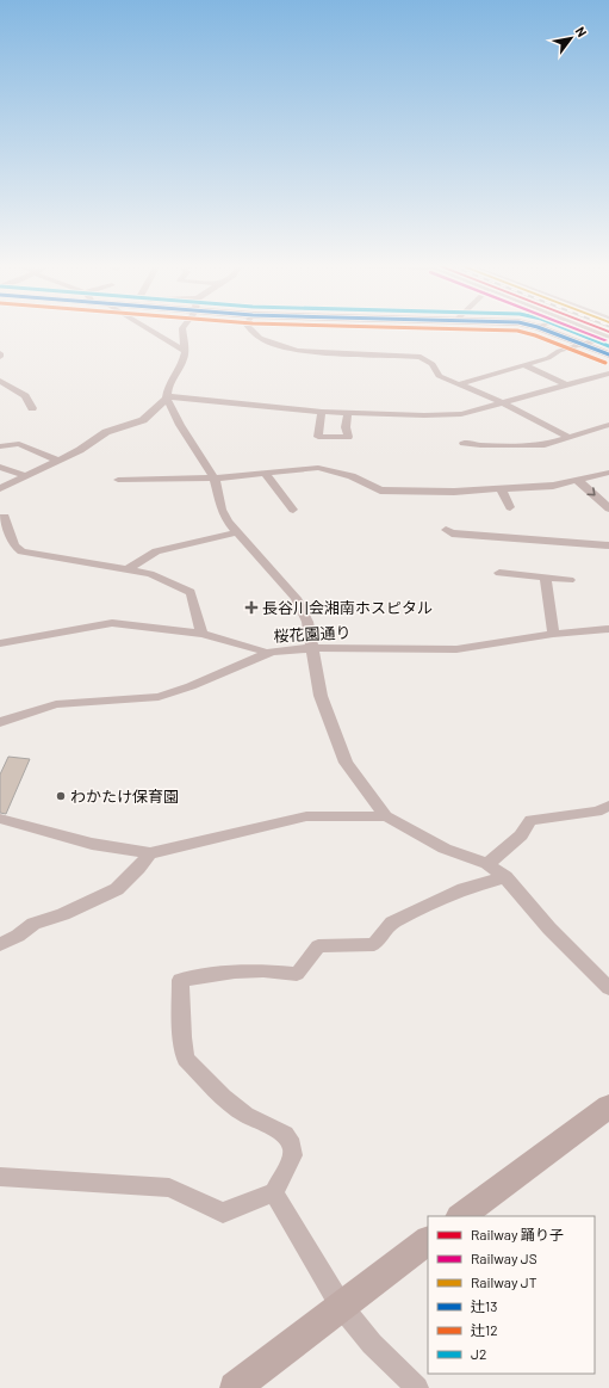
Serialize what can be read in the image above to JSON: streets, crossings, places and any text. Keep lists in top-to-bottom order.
{
  "streets": {
    "street": ["桜花園通り"]
  },
  "places": {
    "health": ["長谷川会湘南ホスピタル"],
    "other": ["わかたけ保育園"]
  },
  "lines": [
    "rail line 踊り子",
    "rail line JS",
    "transit line 辻13",
    "transit line 辻12",
    "transit line J2"
  ],
  "legend": [
    "Railway 踊り子",
    "Railway JS",
    "Railway JT",
    "辻13",
    "辻12",
    "J2"
  ],
  "north": "top right"
}
